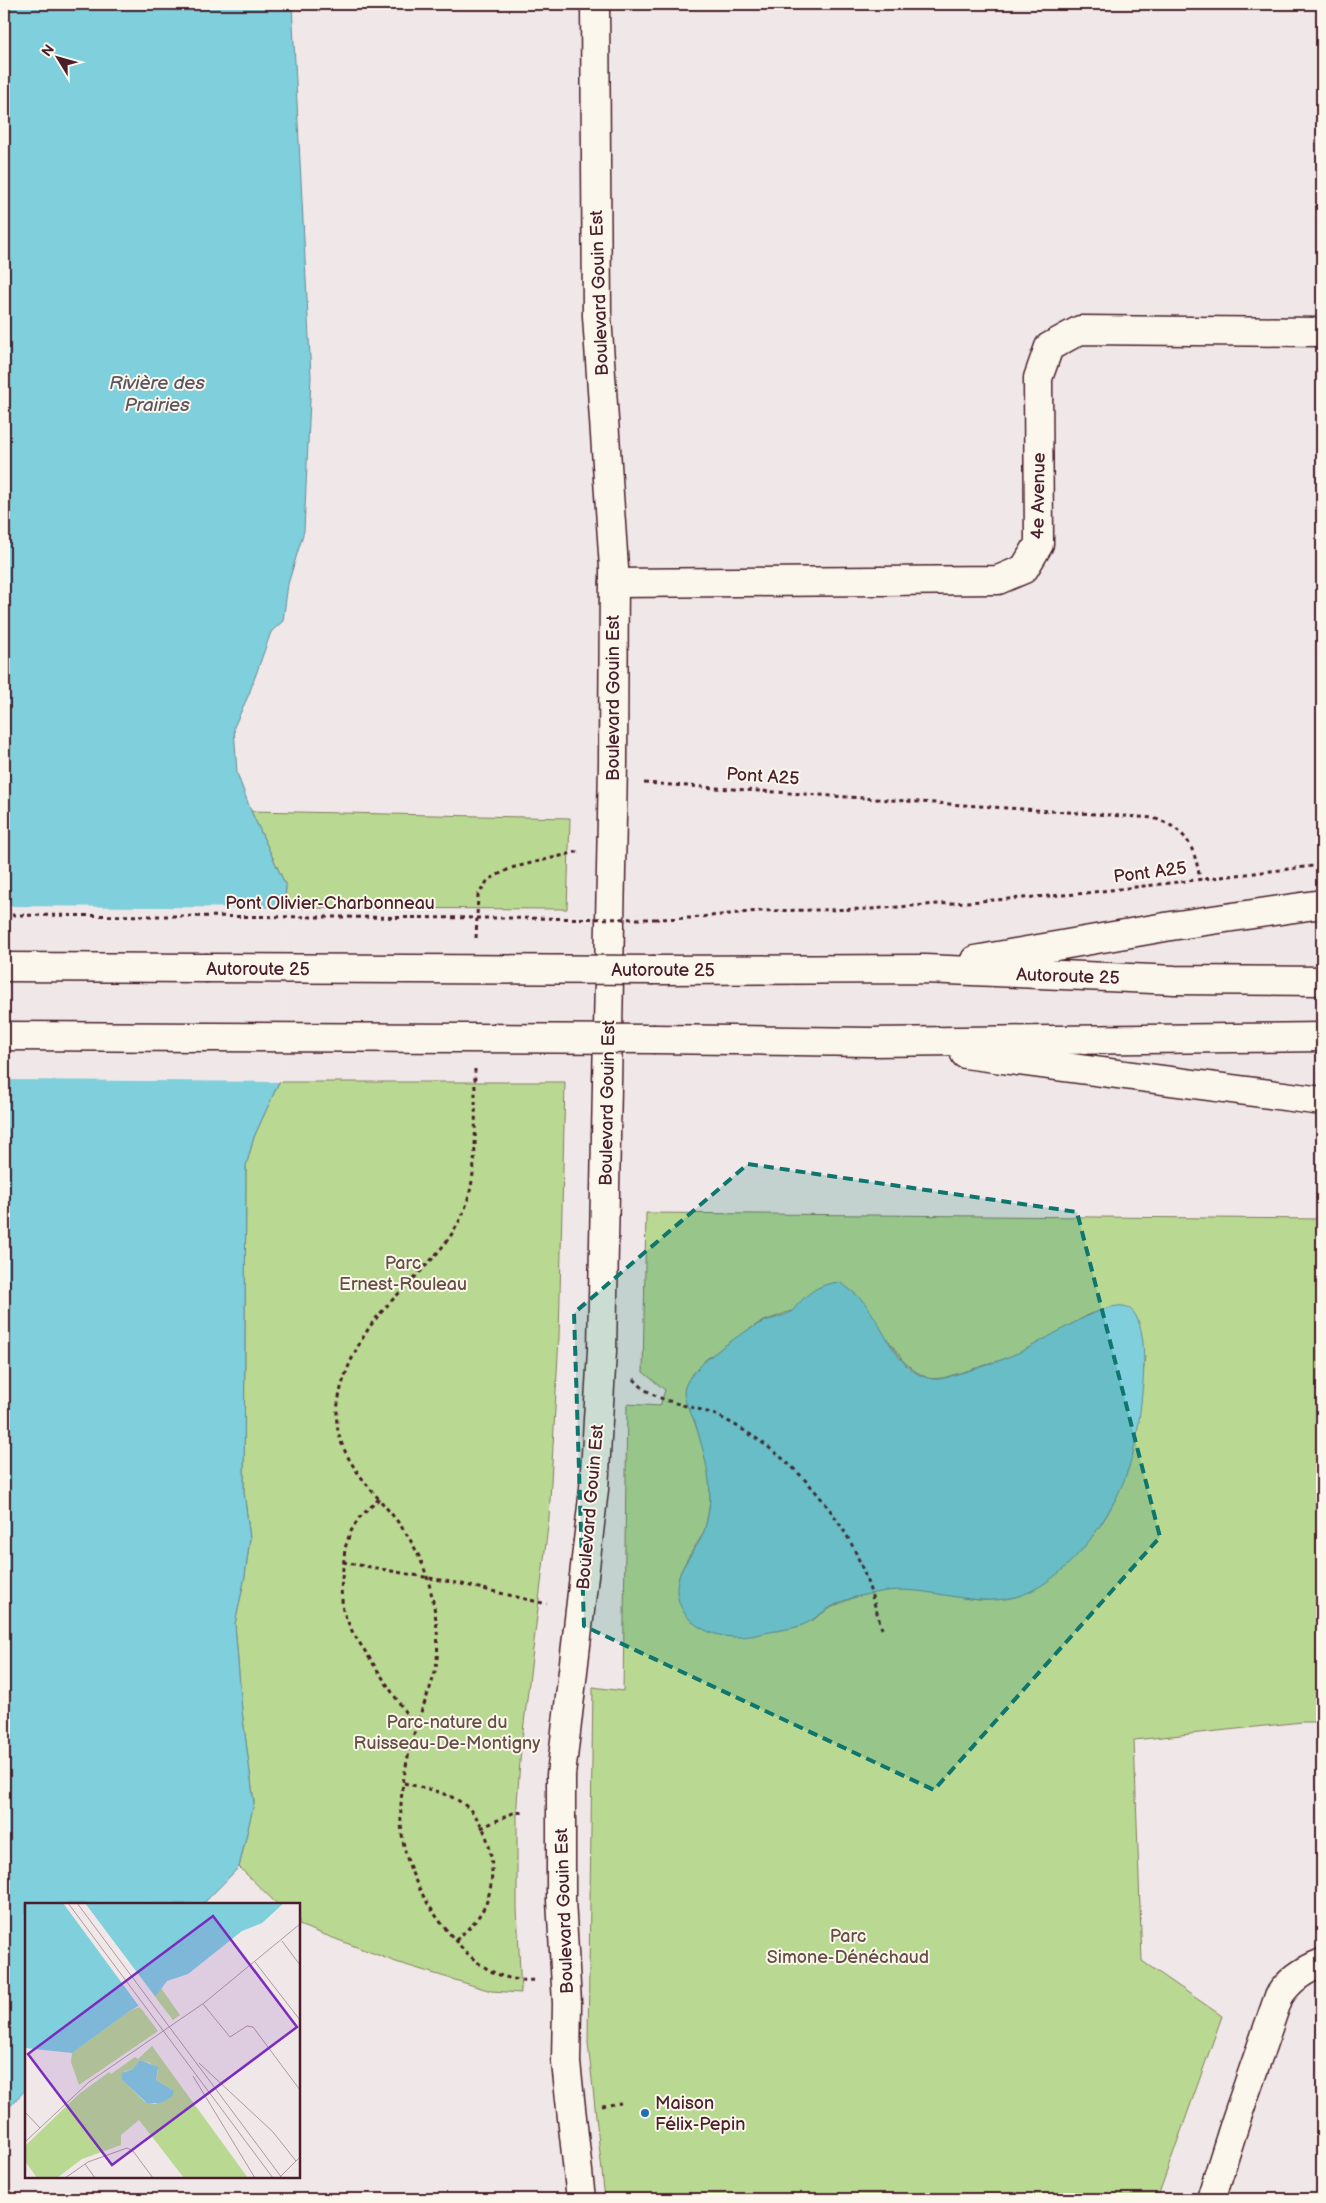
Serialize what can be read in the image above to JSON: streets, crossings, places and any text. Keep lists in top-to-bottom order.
{
  "streets": {
    "main road": ["Boulevard Gouin Est", "4e Avenue", "Autoroute 25"],
    "path": ["Pont A25", "Pont Olivier-Charbonneau"]
  },
  "crossings": [
    ["Boulevard Gouin Est", "4e Avenue"],
    ["Pont A25", "Pont Olivier-Charbonneau"]
  ],
  "water": ["Rivière des Prairies"],
  "parks": ["Parc Ernest-Rouleau", "Parc-nature du Ruisseau-De-Montigny", "Parc Simone-Dénéchaud"],
  "places": ["Maison Félix-Pepin"],
  "north": "top left"
}
